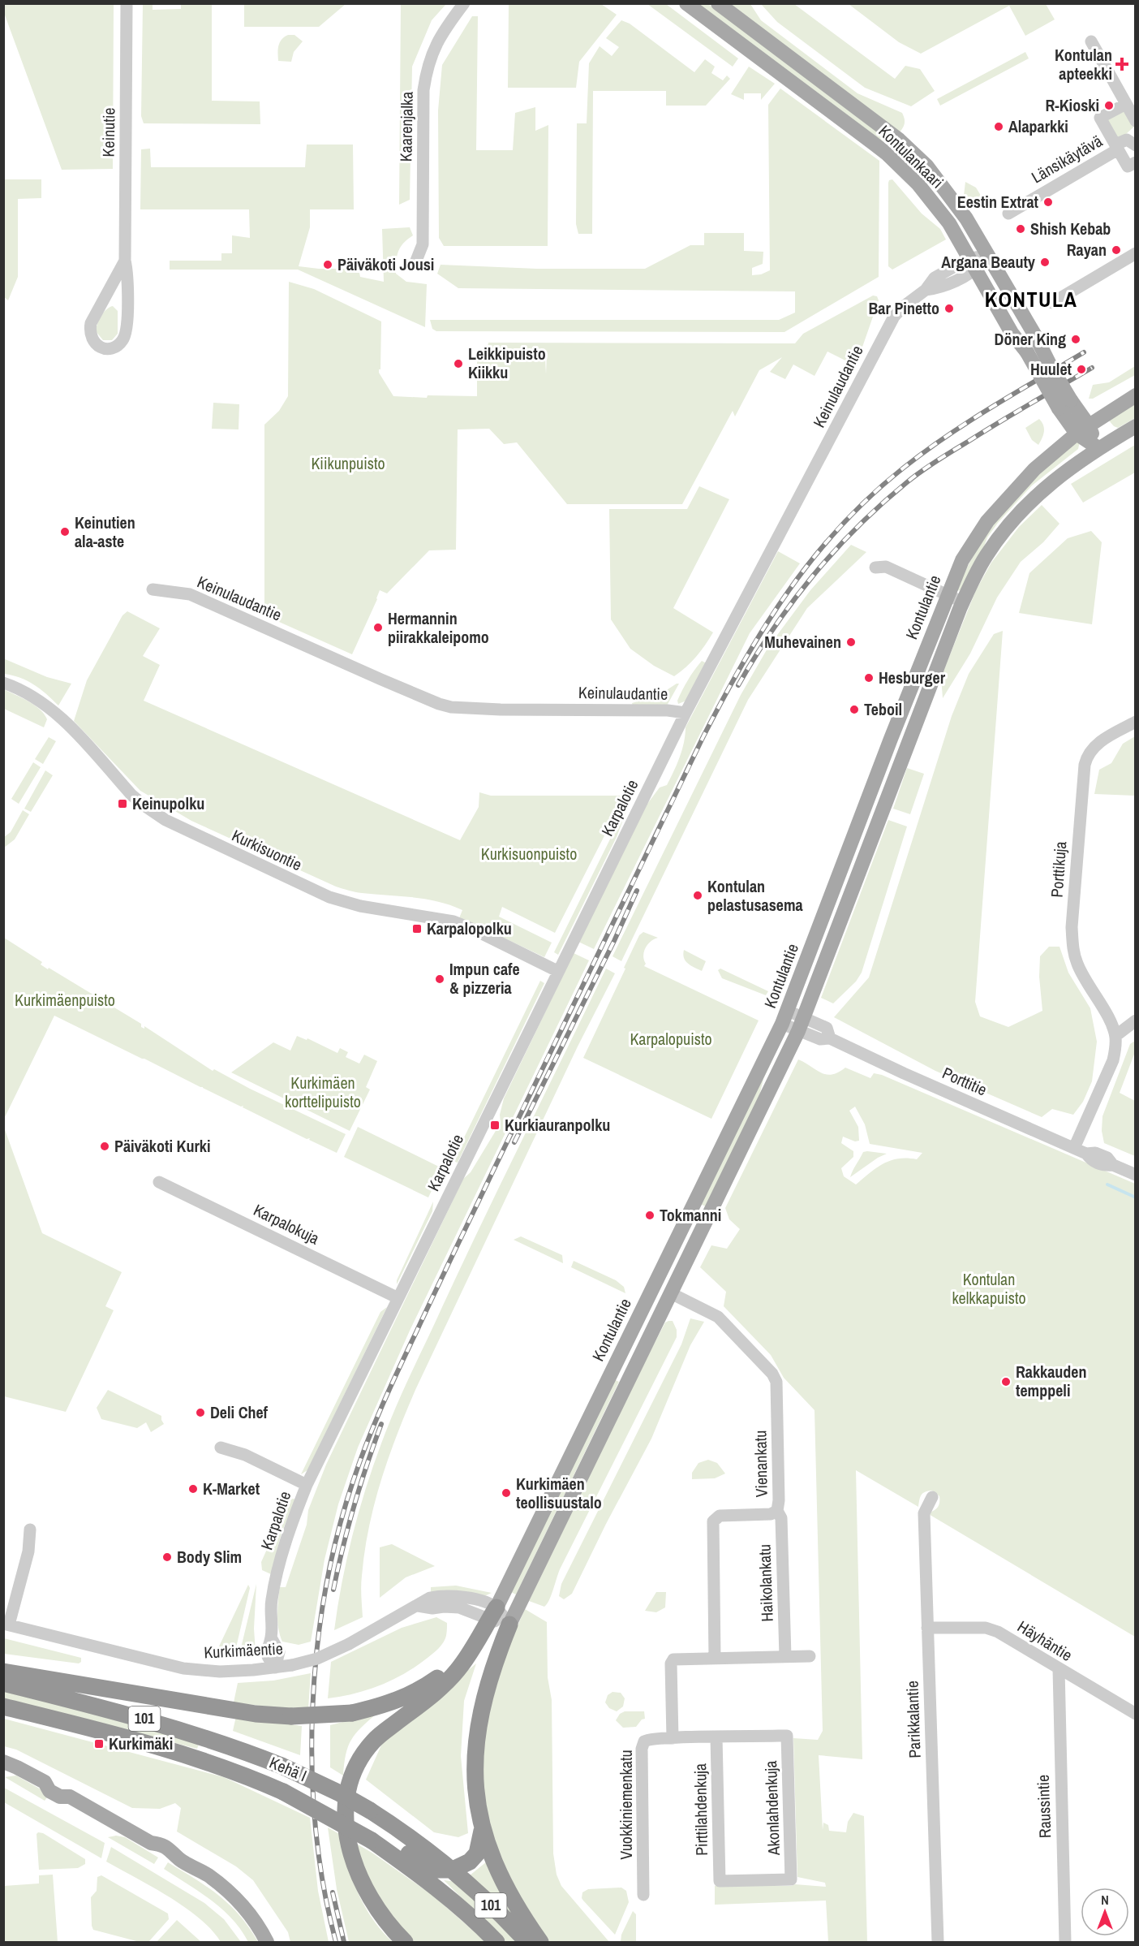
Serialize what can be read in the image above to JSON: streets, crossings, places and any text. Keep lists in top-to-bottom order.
{
  "streets": {
    "highway": ["101", "Kehä I"],
    "main road": ["Kontulankaari", "Kontulantie"],
    "street": [
      "Kaarenjalka",
      "Keinutie",
      "Länsikäytävä",
      "Keinulaudantie",
      "Karpalotie",
      "Kurkisuontie",
      "Porttikuja",
      "Porttitie",
      "Karpalokuja",
      "Vienankatu",
      "Haikolankatu",
      "Häyhäntie",
      "Kurkimäentie",
      "Parikkalantie",
      "Vuokkiniemenkatu",
      "Raussintie",
      "Akonlahdenkuja",
      "Pirttilahdenkuja"
    ]
  },
  "crossings": [
    ["Kontulankaari", "Keinulaudantie"],
    ["Kontulankaari", "Kontulantie"],
    ["Keinulaudantie", "Karpalotie"],
    ["Kontulantie", "Porttitie"],
    ["Kontulantie", "Kurkimäentie"],
    ["Karpalotie", "Kurkisuontie"],
    ["Karpalotie", "Karpalokuja"],
    ["Karpalotie", "Kurkimäentie"],
    ["Porttikuja", "Porttitie"],
    ["Vienankatu", "Haikolankatu"],
    ["Häyhäntie", "Parikkalantie"],
    ["Häyhäntie", "Raussintie"],
    ["Vuokkiniemenkatu", "Akonlahdenkuja"],
    ["Vuokkiniemenkatu", "Pirttilahdenkuja"],
    ["Akonlahdenkuja", "Pirttilahdenkuja"]
  ],
  "districts": ["KONTULA"],
  "parks": [
    "Kiikunpuisto",
    "Kurkisuonpuisto",
    "Kurkimäenpuisto",
    "Karpalopuisto",
    "Kurkimäen korttelipuisto",
    "Kontulan kelkkapuisto"
  ],
  "places": {
    "health": ["Kontulan apteekki"],
    "other": [
      "R-Kioski",
      "Alaparkki",
      "Eestin Extrat",
      "Shish Kebab",
      "Rayan",
      "Argana Beauty",
      "Päiväkoti Jousi",
      "Bar Pinetto",
      "Döner King",
      "Leikkipuisto Kiikku",
      "Huulet",
      "Keinutien ala-aste",
      "Hermannin piirakkaleipomo",
      "Muhevainen",
      "Hesburger",
      "Teboil",
      "Kontulan pelastusasema",
      "Impun cafe & pizzeria",
      "Päiväkoti Kurki",
      "Tokmanni",
      "Rakkauden temppeli",
      "Deli Chef",
      "K-Market",
      "Kurkimäen teollisuustalo",
      "Body Slim"
    ],
    "transit": [
      "Keinupolku",
      "Karpalopolku",
      "Kurkiauranpolku",
      "Kurkimäki"
    ]
  },
  "north": "top"
}
